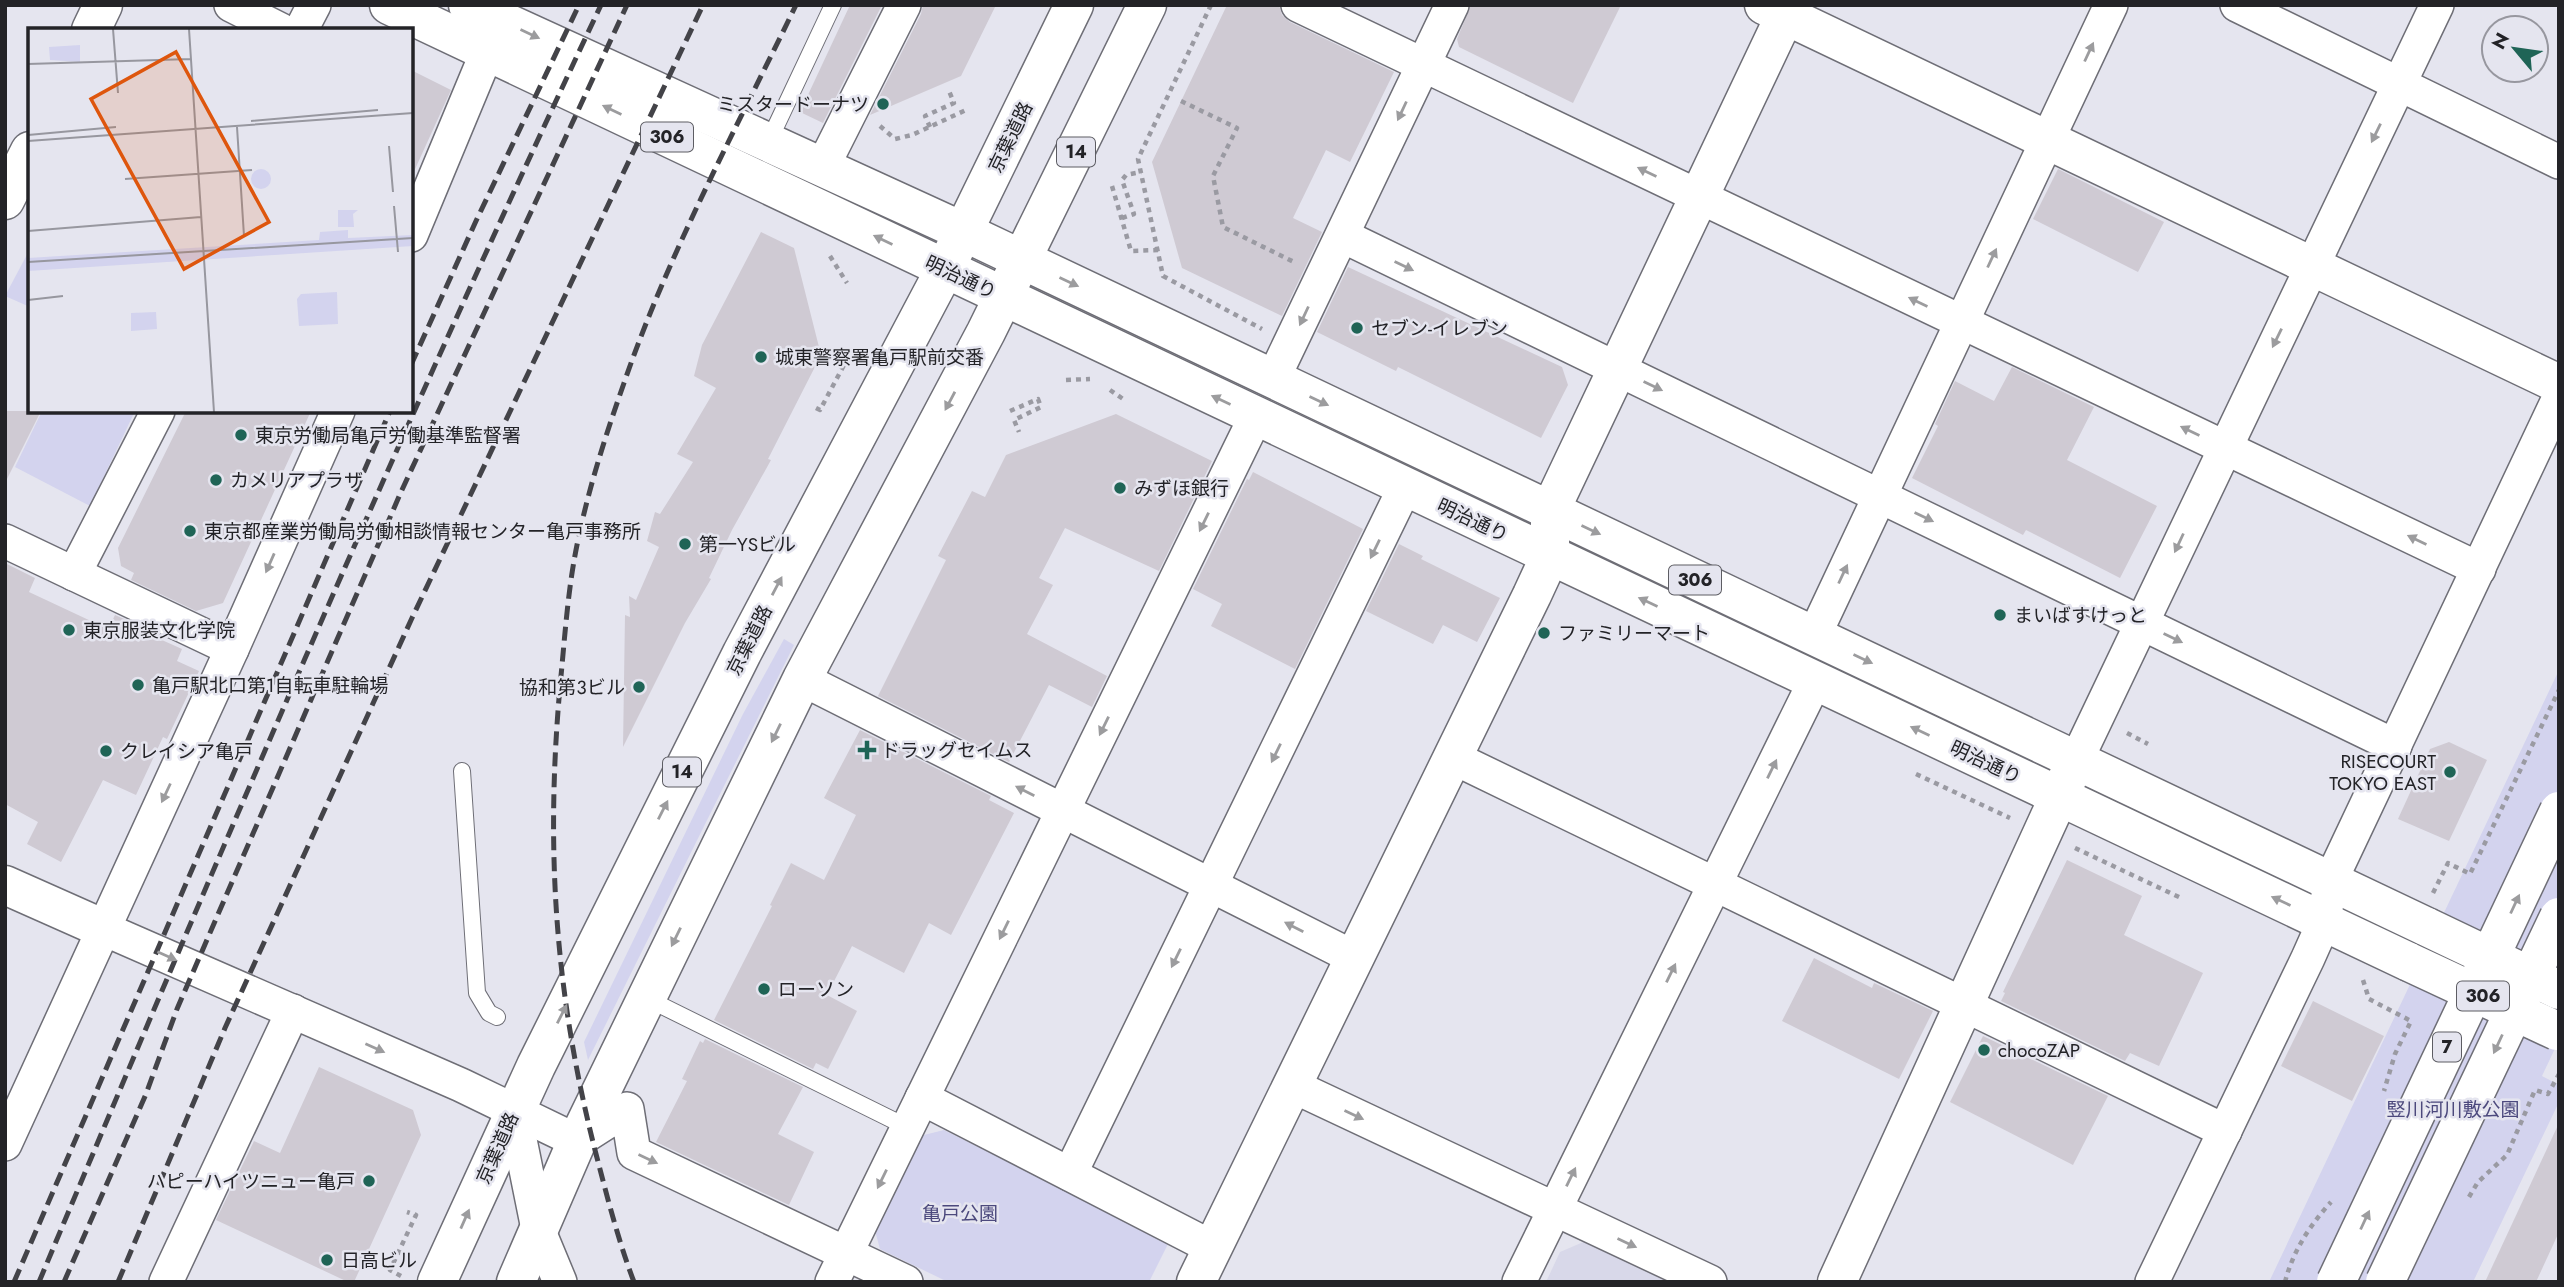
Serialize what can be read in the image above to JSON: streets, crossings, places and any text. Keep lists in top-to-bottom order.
{
  "streets": {
    "main road": [
      "306",
      "京葉道路",
      "14",
      "明治通り",
      "7"
    ]
  },
  "crossings": [
    ["京葉道路", "明治通り"],
    ["14", "明治通り"]
  ],
  "parks": ["竪川河川敷公園", "亀戸公園"],
  "places": {
    "other": [
      "ミスタードーナツ",
      "セブン-イレブン",
      "城東警察署亀戸駅前交番",
      "東京労働局亀戸労働基準監督署",
      "カメリアプラザ",
      "みずほ銀行",
      "東京都産業労働局労働相談情報センター亀戸事務所",
      "第一YSビル",
      "まいばすけっと",
      "東京服装文化学院",
      "ファミリーマート",
      "亀戸駅北口第1自転車駐輪場",
      "協和第３ビル",
      "クレイシア亀戸",
      "RISECOURT TOKYO EAST",
      "ローソン",
      "chocoZAP",
      "ハピーハイツニュー亀戸",
      "日高ビル"
    ],
    "health": ["ドラッグセイムス"]
  },
  "north": "top left"
}
